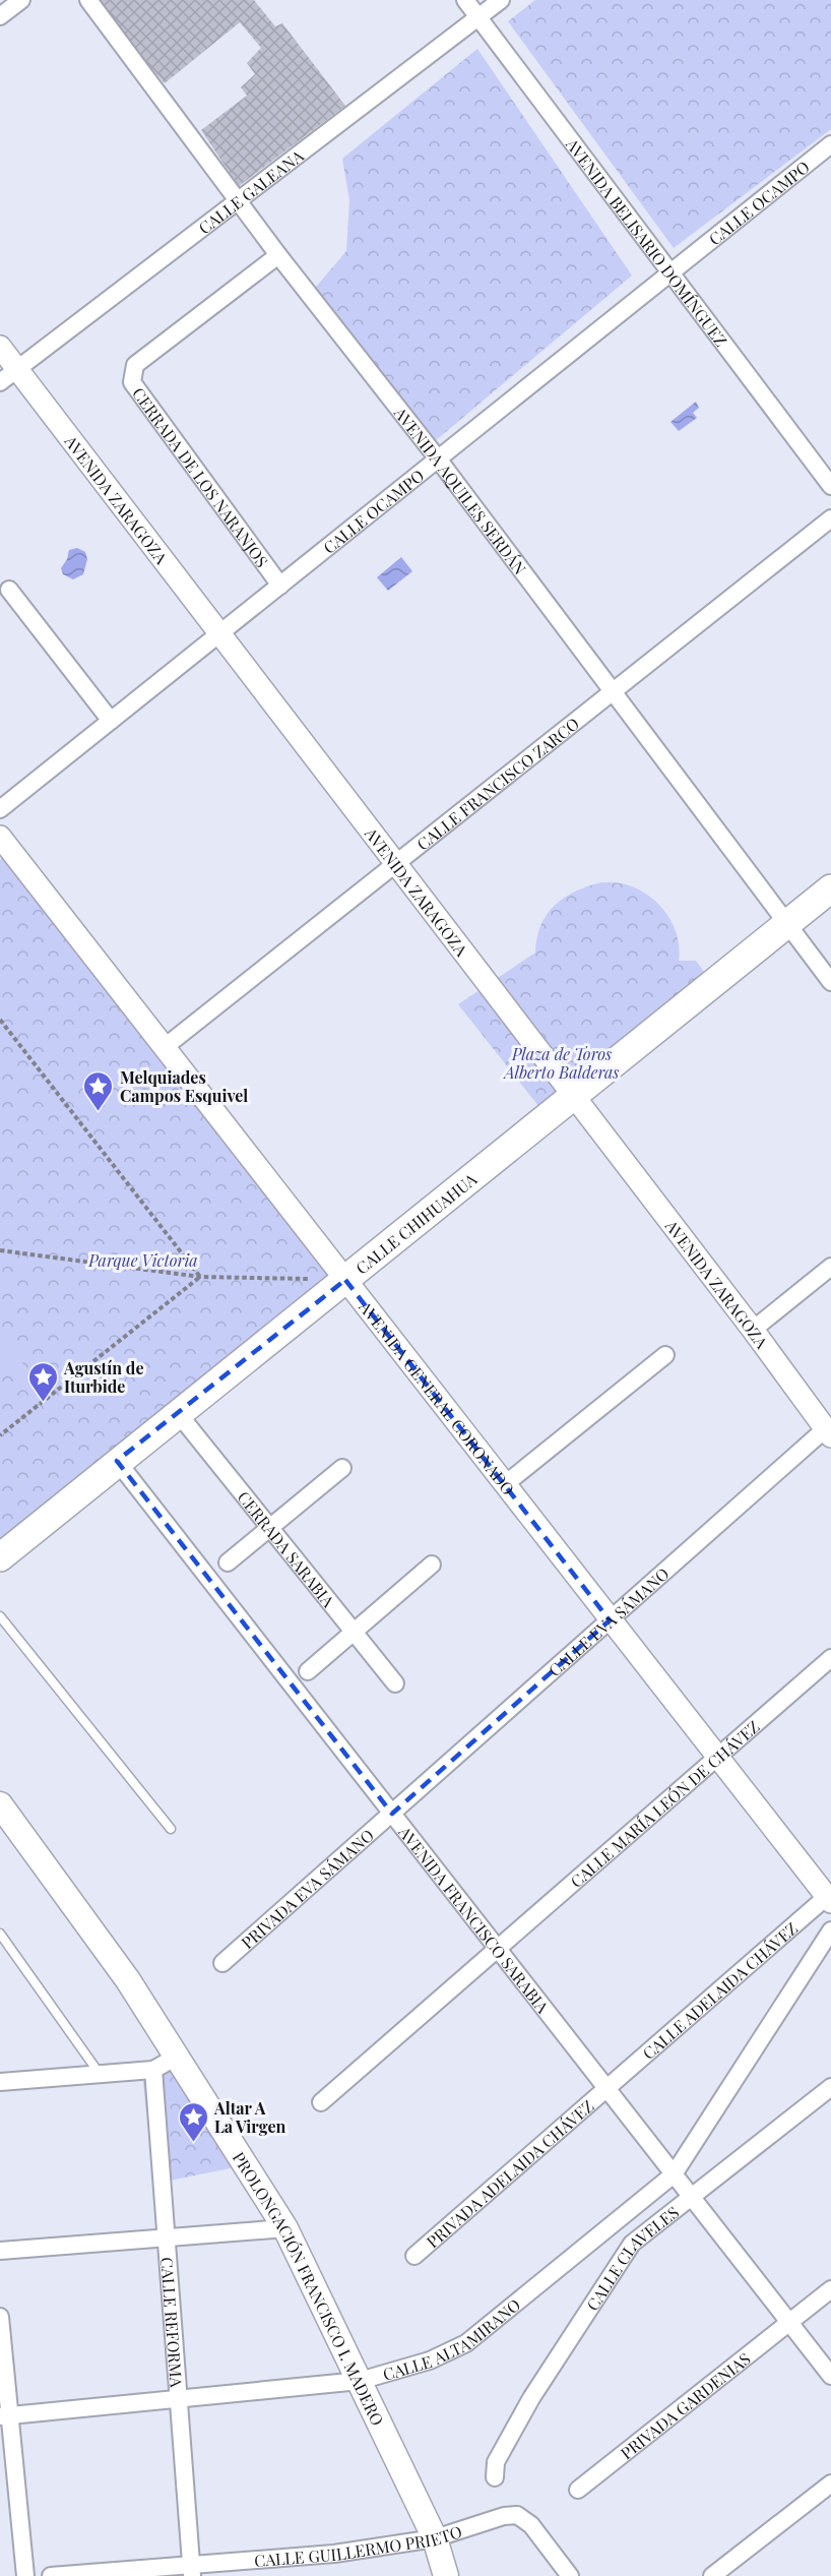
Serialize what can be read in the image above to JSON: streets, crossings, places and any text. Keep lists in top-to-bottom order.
{
  "streets": {
    "main road": ["CALLE CHIHUAHUA", "PROLONGACIÓN FRANCISCO I. MADERO"],
    "street": [
      "CALLE GALEANA",
      "CALLE OCAMPO",
      "AVENIDA BELISARIO DOMÍNGUEZ",
      "CERRADA DE LOS NARANJOS",
      "AVENIDA AQUILES SERDÁN",
      "AVENIDA ZARAGOZA",
      "CALLE FRANCISCO ZARCO",
      "AVENIDA GENERAL CORONADO",
      "CERRADA SARABIA",
      "CALLE EVA SÁMANO",
      "CALLE MARÍA LEÓN DE CHÁVEZ",
      "PRIVADA EVA SÁMANO",
      "AVENIDA FRANCISCO SARABIA",
      "CALLE ADELAIDA CHÁVEZ",
      "PRIVADA ADELAIDA CHÁVEZ",
      "CALLE CLAVELES",
      "CALLE REFORMA",
      "CALLE ALTAMIRANO",
      "PRIVADA GARDENIAS",
      "CALLE GUILLERMO PRIETO"
    ]
  },
  "crossings": [
    ["CALLE GALEANA", "AVENIDA BELISARIO DOMÍNGUEZ"],
    ["CALLE GALEANA", "AVENIDA AQUILES SERDÁN"],
    ["CALLE GALEANA", "AVENIDA ZARAGOZA"],
    ["CALLE OCAMPO", "AVENIDA BELISARIO DOMÍNGUEZ"],
    ["CALLE OCAMPO", "CERRADA DE LOS NARANJOS"],
    ["CALLE OCAMPO", "AVENIDA AQUILES SERDÁN"],
    ["CALLE OCAMPO", "AVENIDA ZARAGOZA"],
    ["CERRADA DE LOS NARANJOS", "AVENIDA AQUILES SERDÁN"],
    ["AVENIDA AQUILES SERDÁN", "CALLE FRANCISCO ZARCO"],
    ["AVENIDA AQUILES SERDÁN", "CALLE CHIHUAHUA"],
    ["AVENIDA ZARAGOZA", "CALLE FRANCISCO ZARCO"],
    ["AVENIDA ZARAGOZA", "CALLE CHIHUAHUA"],
    ["AVENIDA ZARAGOZA", "CALLE EVA SÁMANO"],
    ["CALLE FRANCISCO ZARCO", "AVENIDA GENERAL CORONADO"],
    ["CALLE CHIHUAHUA", "AVENIDA GENERAL CORONADO"],
    ["CALLE CHIHUAHUA", "CERRADA SARABIA"],
    ["CALLE CHIHUAHUA", "AVENIDA FRANCISCO SARABIA"],
    ["AVENIDA GENERAL CORONADO", "CALLE EVA SÁMANO"],
    ["AVENIDA GENERAL CORONADO", "CALLE MARÍA LEÓN DE CHÁVEZ"],
    ["AVENIDA GENERAL CORONADO", "CALLE ADELAIDA CHÁVEZ"],
    ["CALLE EVA SÁMANO", "PRIVADA EVA SÁMANO"],
    ["CALLE EVA SÁMANO", "AVENIDA FRANCISCO SARABIA"],
    ["CALLE MARÍA LEÓN DE CHÁVEZ", "AVENIDA FRANCISCO SARABIA"],
    ["PRIVADA EVA SÁMANO", "AVENIDA FRANCISCO SARABIA"],
    ["AVENIDA FRANCISCO SARABIA", "CALLE ADELAIDA CHÁVEZ"],
    ["AVENIDA FRANCISCO SARABIA", "PRIVADA ADELAIDA CHÁVEZ"],
    ["AVENIDA FRANCISCO SARABIA", "CALLE CLAVELES"],
    ["AVENIDA FRANCISCO SARABIA", "CALLE ALTAMIRANO"],
    ["AVENIDA FRANCISCO SARABIA", "PRIVADA GARDENIAS"],
    ["CALLE ADELAIDA CHÁVEZ", "PRIVADA ADELAIDA CHÁVEZ"],
    ["PROLONGACIÓN FRANCISCO I. MADERO", "CALLE ALTAMIRANO"],
    ["PROLONGACIÓN FRANCISCO I. MADERO", "CALLE GUILLERMO PRIETO"],
    ["CALLE REFORMA", "CALLE ALTAMIRANO"],
    ["CALLE REFORMA", "CALLE GUILLERMO PRIETO"]
  ],
  "parks": ["Plaza de Toros Alberto Balderas", "Parque Victoria"],
  "places": {
    "place": ["Melquiades Campos Esquivel", "Agustín de Iturbide", "Altar A La Virgen"]
  }
}
